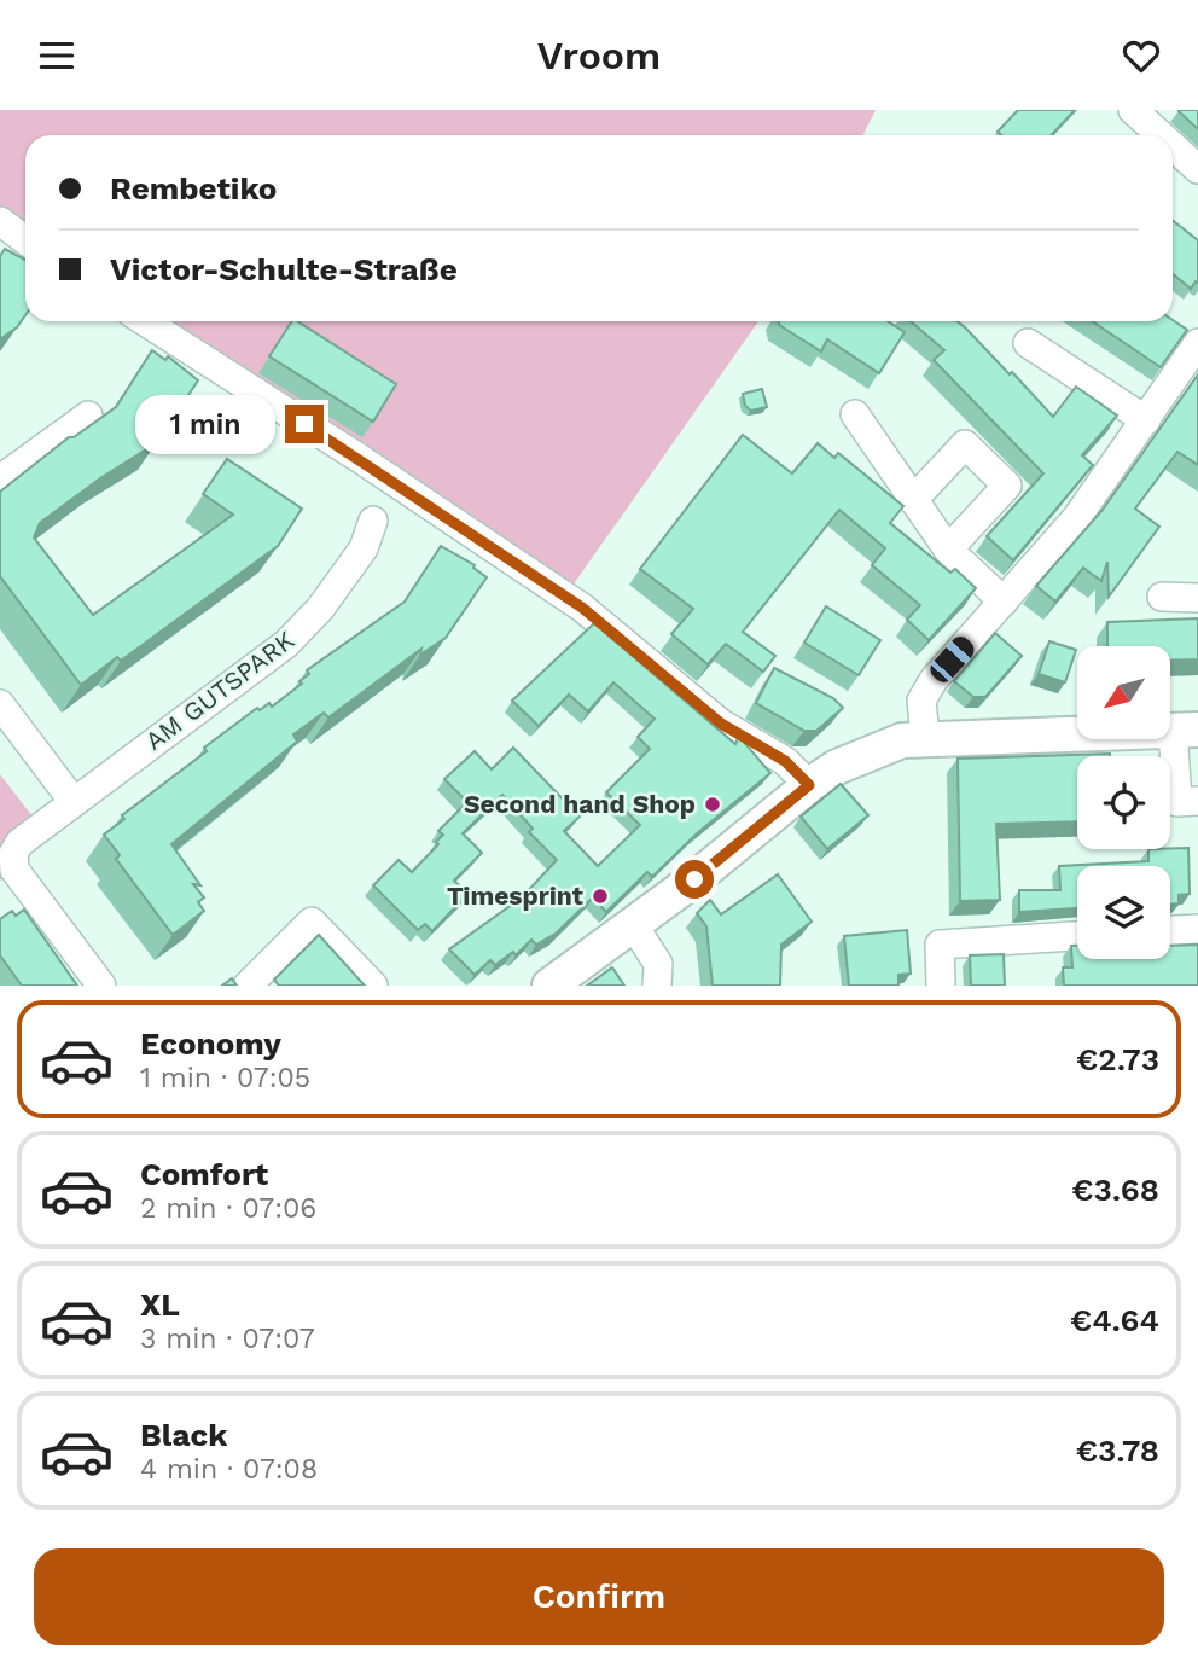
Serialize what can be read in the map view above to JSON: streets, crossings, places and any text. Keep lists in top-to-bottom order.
{
  "streets": {
    "street": ["AM GUTSPARK"]
  },
  "places": ["Second hand Shop", "Timesprint"],
  "north": "bottom left",
  "page": {
    "header": "Vroom",
    "banner": ["Rembetiko", "Victor-Schulte-Straße"],
    "bubble": "1 min",
    "list": [
      {
        "name": "Economy",
        "note": "1 min · 07:05",
        "value": "€2.73"
      },
      {
        "name": "Comfort",
        "note": "2 min · 07:06",
        "value": "€3.68"
      },
      {
        "name": "XL",
        "note": "3 min · 07:07",
        "value": "€4.64"
      },
      {
        "name": "Black",
        "note": "4 min · 07:08",
        "value": "€3.78"
      }
    ],
    "buttons": "Confirm"
  }
}
